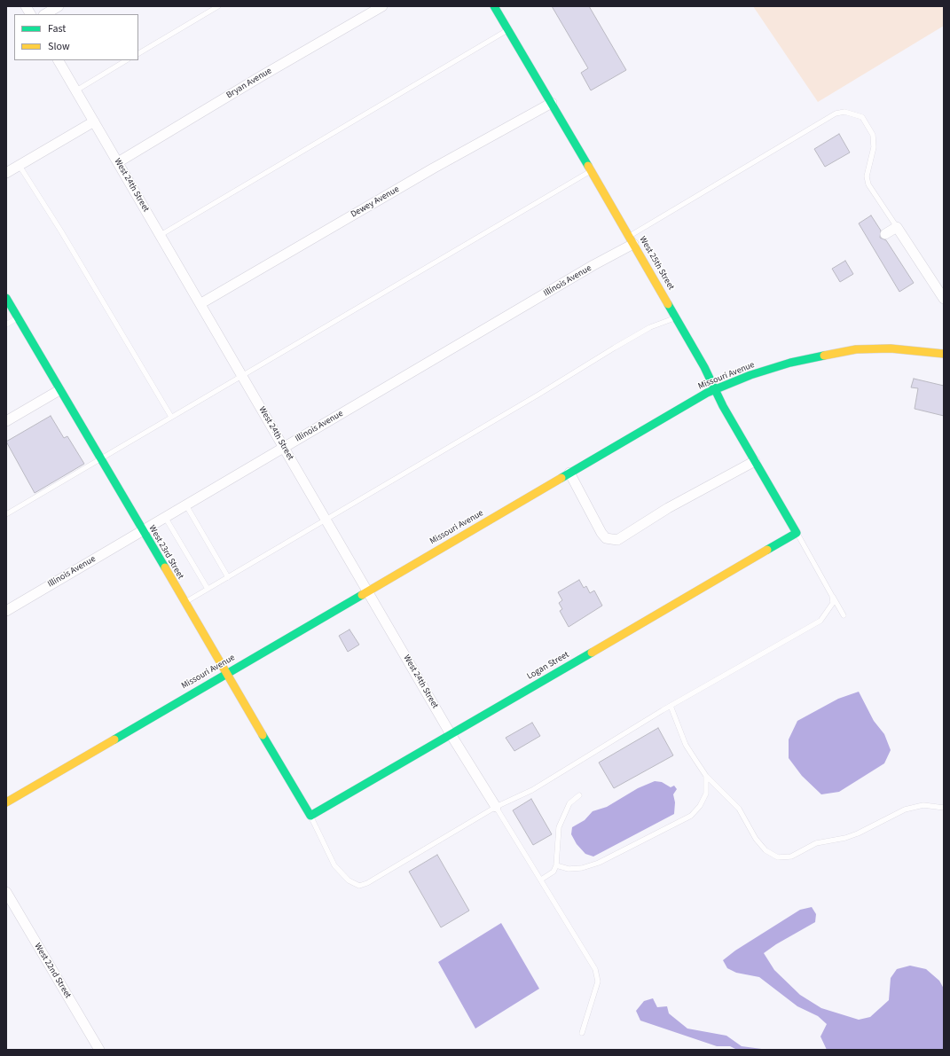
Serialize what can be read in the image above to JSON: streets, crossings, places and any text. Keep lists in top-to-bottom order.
{
  "streets": {
    "street": [
      "Bryan Avenue",
      "West 24th Street",
      "Dewey Avenue",
      "West 25th Street",
      "Illinois Avenue",
      "Missouri Avenue",
      "West 23rd Street",
      "Logan Street",
      "West 22nd Street"
    ]
  },
  "crossings": [
    ["Bryan Avenue", "West 24th Street"],
    ["West 24th Street", "Dewey Avenue"],
    ["West 24th Street", "Illinois Avenue"],
    ["West 24th Street", "Missouri Avenue"],
    ["West 24th Street", "Logan Street"],
    ["Dewey Avenue", "West 25th Street"],
    ["West 25th Street", "Illinois Avenue"],
    ["West 25th Street", "Missouri Avenue"],
    ["West 25th Street", "Logan Street"],
    ["Illinois Avenue", "West 23rd Street"],
    ["Missouri Avenue", "West 23rd Street"],
    ["West 23rd Street", "Logan Street"]
  ],
  "legend": ["Fast", "Slow"]
}
